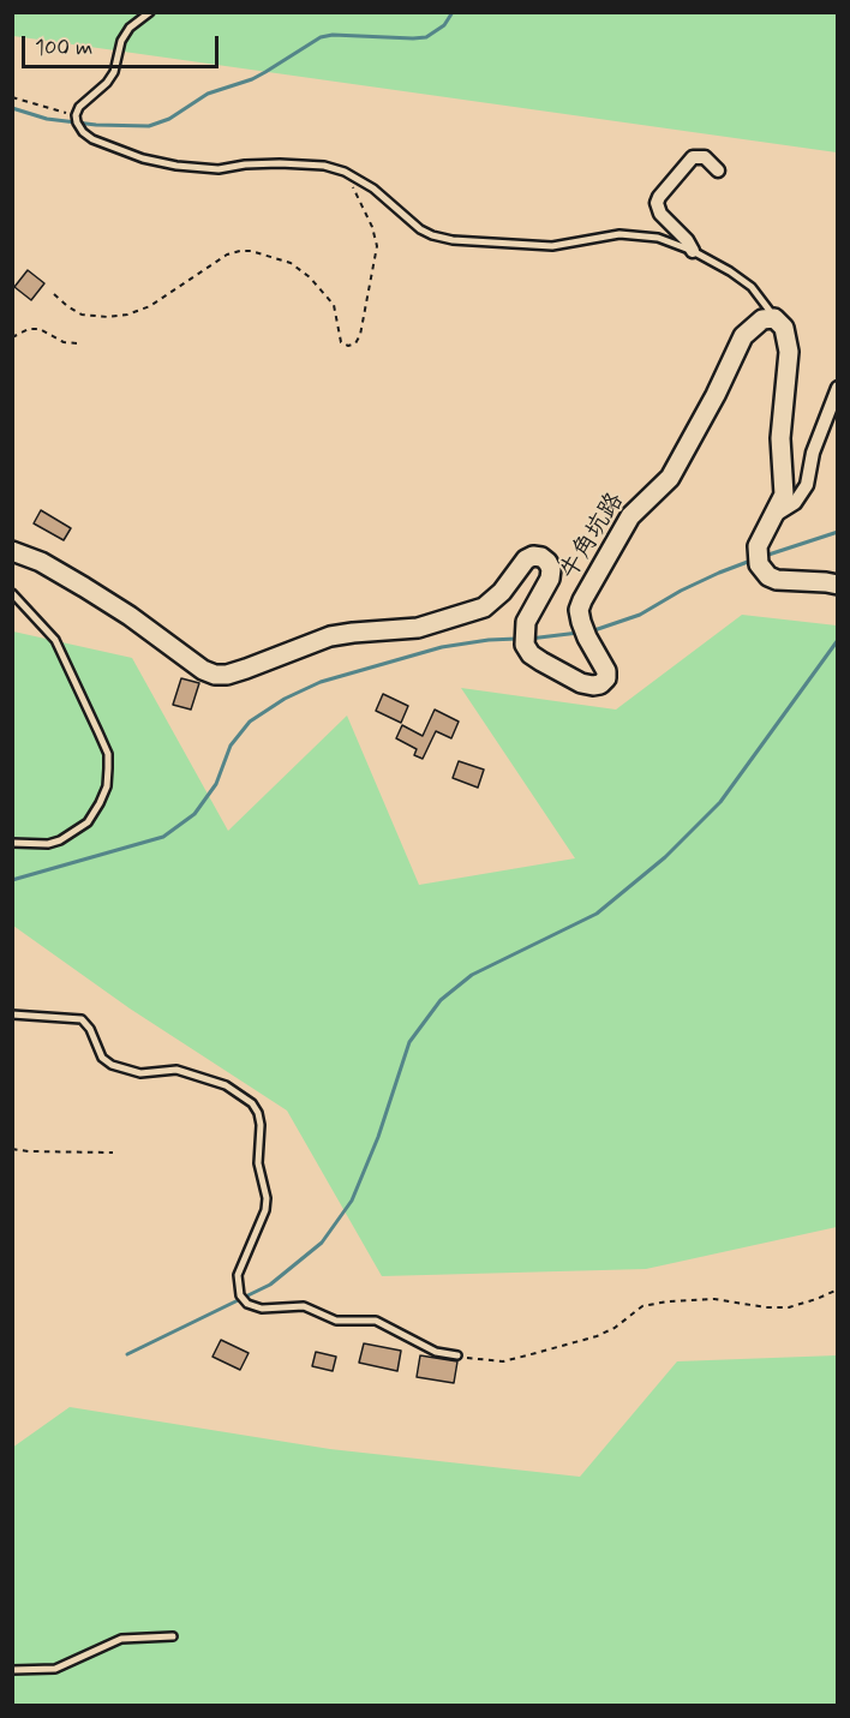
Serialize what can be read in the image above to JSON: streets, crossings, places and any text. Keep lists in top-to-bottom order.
{
  "streets": {
    "street": ["牛角坑路"]
  },
  "scale_bar": "100 m"
}
